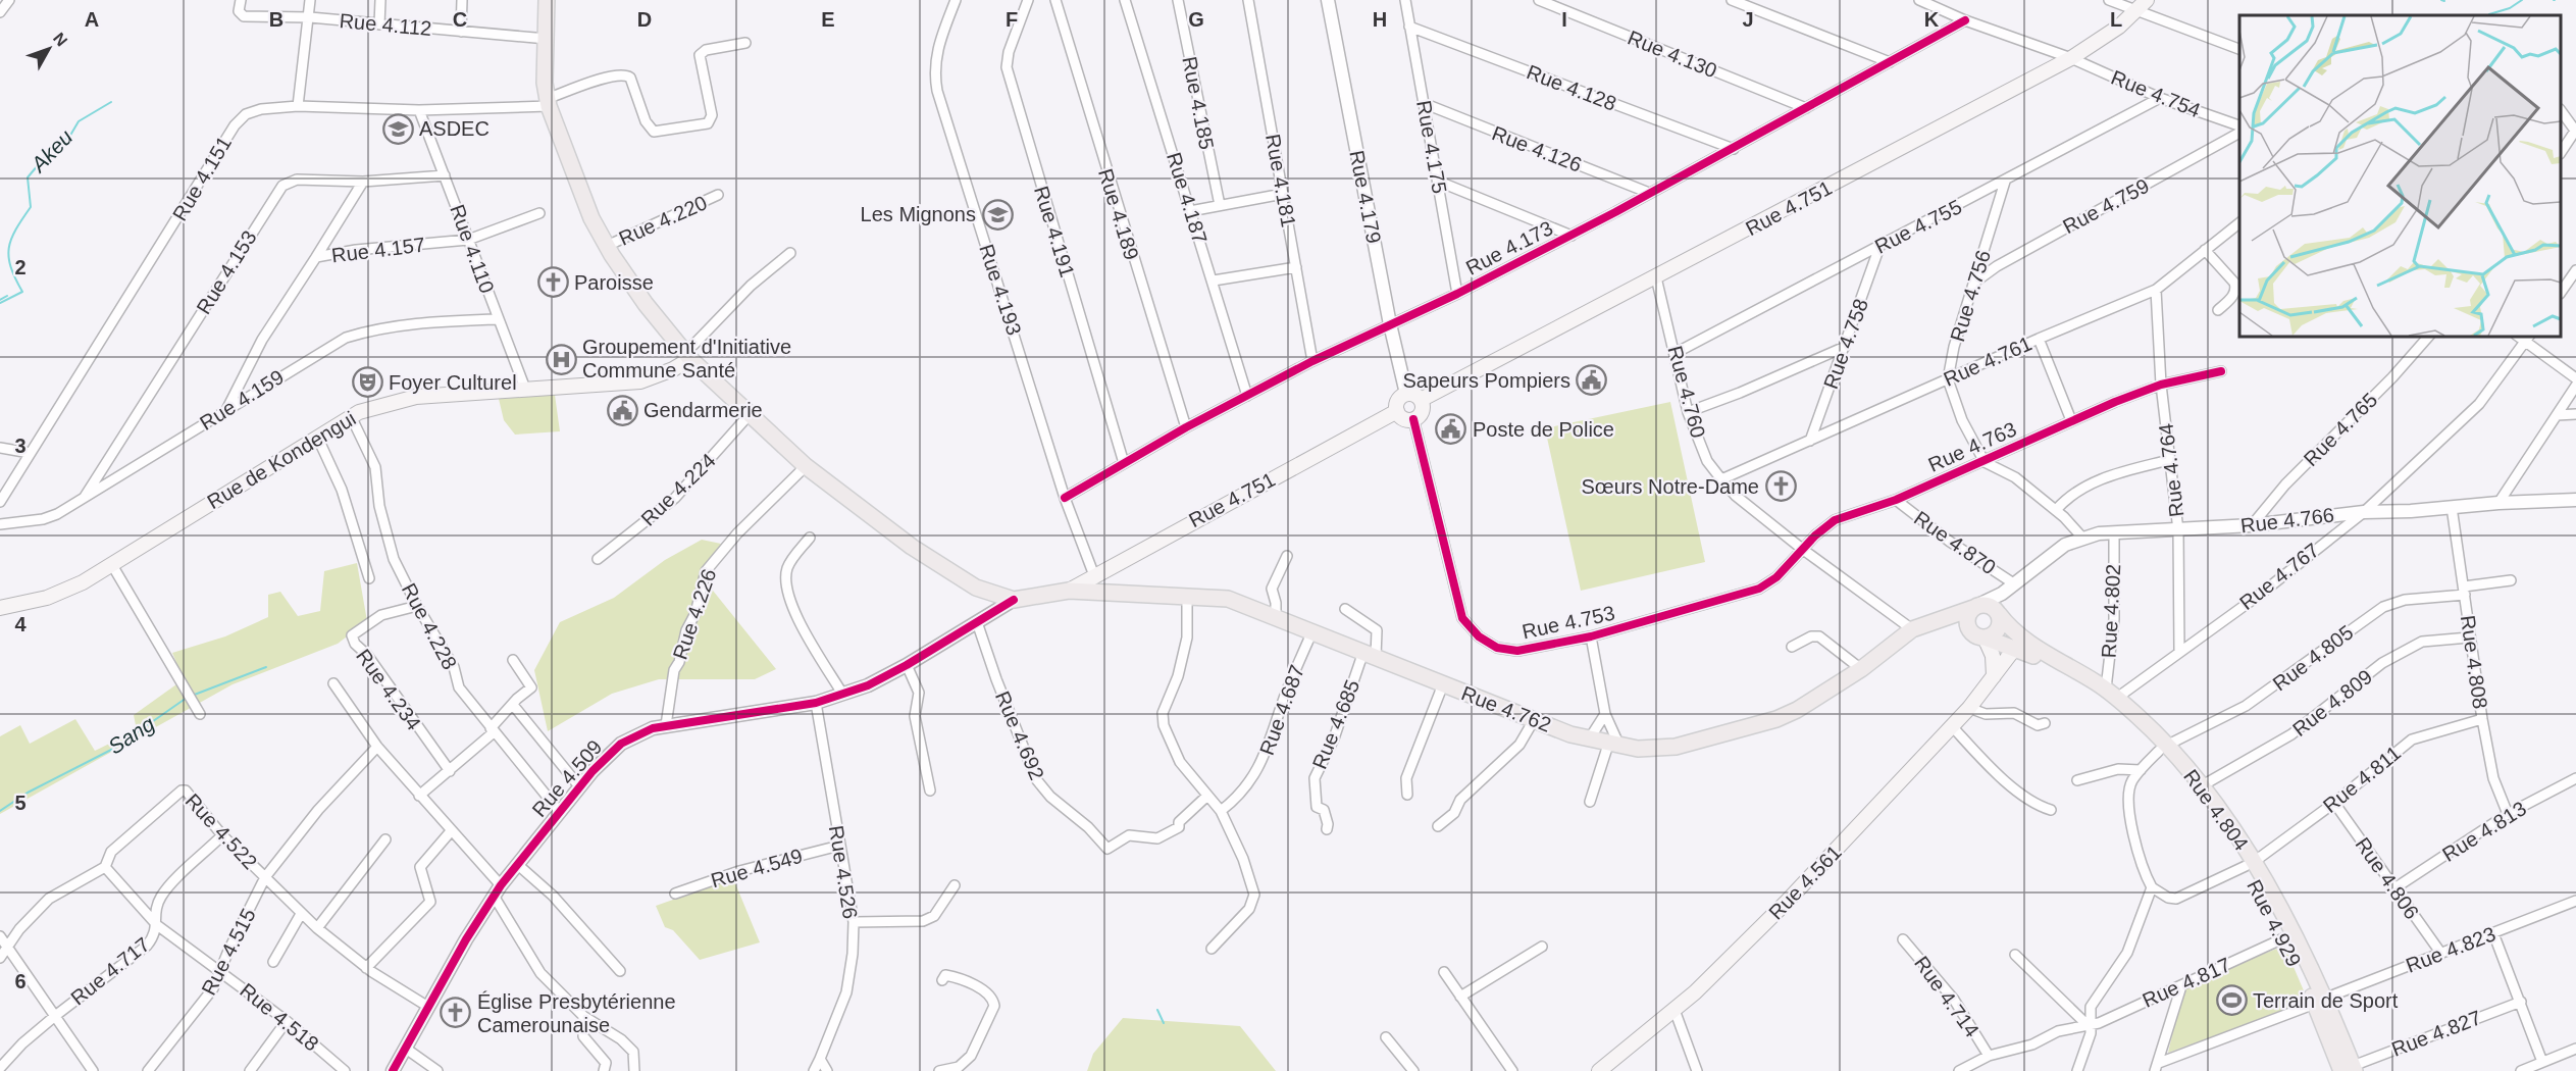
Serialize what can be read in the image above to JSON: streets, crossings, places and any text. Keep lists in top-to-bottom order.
{
  "streets": {
    "main road": [
      "Rue 4.751",
      "Rue de Kondengui",
      "Rue 4.762",
      "Rue 4.804",
      "Rue 4.561",
      "Rue 4.929"
    ],
    "street": [
      "Rue 4.112",
      "Rue 4.130",
      "Rue 4.128",
      "Rue 4.754",
      "Rue 4.185",
      "Rue 4.175",
      "Rue 4.126",
      "Rue 4.151",
      "Rue 4.181",
      "Rue 4.179",
      "Rue 4.187",
      "Rue 4.759",
      "Rue 4.189",
      "Rue 4.220",
      "Rue 4.755",
      "Rue 4.191",
      "Rue 4.173",
      "Rue 4.110",
      "Rue 4.157",
      "Rue 4.153",
      "Rue 4.193",
      "Rue 4.756",
      "Rue 4.758",
      "Rue 4.761",
      "Rue 4.760",
      "Rue 4.159",
      "Rue 4.765",
      "Rue 4.763",
      "Rue 4.764",
      "Rue 4.224",
      "Rue 4.766",
      "Rue 4.870",
      "Rue 4.767",
      "Rue 4.802",
      "Rue 4.226",
      "Rue 4.753",
      "Rue 4.228",
      "Rue 4.805",
      "Rue 4.808",
      "Rue 4.234",
      "Rue 4.809",
      "Rue 4.687",
      "Rue 4.685",
      "Rue 4.692",
      "Rue 4.509",
      "Rue 4.811",
      "Rue 4.522",
      "Rue 4.813",
      "Rue 4.549",
      "Rue 4.526",
      "Rue 4.806",
      "Rue 4.823",
      "Rue 4.515",
      "Rue 4.717",
      "Rue 4.817",
      "Rue 4.714",
      "Rue 4.518",
      "Rue 4.827"
    ]
  },
  "crossings": [
    ["Rue 4.130", "Rue 4.173"],
    ["Rue 4.128", "Rue 4.175"],
    ["Rue 4.128", "Rue 4.173"],
    ["Rue 4.754", "Rue 4.751"],
    ["Rue 4.754", "Rue 4.755"],
    ["Rue 4.754", "Rue 4.173"],
    ["Rue 4.175", "Rue 4.126"],
    ["Rue 4.175", "Rue 4.173"],
    ["Rue 4.126", "Rue 4.173"],
    ["Rue 4.151", "Rue 4.110"],
    ["Rue 4.181", "Rue 4.173"],
    ["Rue 4.179", "Rue 4.751"],
    ["Rue 4.179", "Rue 4.173"],
    ["Rue 4.179", "Rue 4.753"],
    ["Rue 4.187", "Rue 4.173"],
    ["Rue 4.759", "Rue 4.756"],
    ["Rue 4.751", "Rue 4.193"],
    ["Rue 4.751", "Rue 4.760"],
    ["Rue 4.751", "Rue 4.753"],
    ["Rue 4.751", "Rue 4.762"],
    ["Rue 4.189", "Rue 4.173"],
    ["Rue 4.755", "Rue 4.756"],
    ["Rue 4.755", "Rue 4.758"],
    ["Rue 4.755", "Rue 4.760"],
    ["Rue 4.191", "Rue 4.173"],
    ["Rue 4.173", "Rue 4.193"],
    ["Rue 4.110", "Rue 4.157"],
    ["Rue 4.110", "Rue 4.153"],
    ["Rue 4.110", "Rue 4.159"],
    ["Rue 4.110", "Rue de Kondengui"],
    ["Rue 4.157", "Rue 4.159"],
    ["Rue 4.153", "Rue 4.159"],
    ["Rue 4.756", "Rue 4.761"],
    ["Rue 4.756", "Rue 4.763"],
    ["Rue 4.758", "Rue 4.761"],
    ["Rue 4.761", "Rue 4.760"],
    ["Rue 4.761", "Rue 4.764"],
    ["Rue 4.760", "Rue 4.763"],
    ["Rue 4.760", "Rue 4.753"],
    ["Rue 4.760", "Rue 4.762"],
    ["Rue 4.760", "Rue 4.929"],
    ["Rue 4.765", "Rue 4.766"],
    ["Rue 4.763", "Rue 4.764"],
    ["Rue 4.763", "Rue 4.870"],
    ["Rue 4.763", "Rue 4.753"],
    ["Rue de Kondengui", "Rue 4.228"],
    ["Rue 4.764", "Rue 4.766"],
    ["Rue 4.764", "Rue 4.767"],
    ["Rue 4.766", "Rue 4.870"],
    ["Rue 4.766", "Rue 4.767"],
    ["Rue 4.766", "Rue 4.802"],
    ["Rue 4.766", "Rue 4.808"],
    ["Rue 4.766", "Rue 4.762"],
    ["Rue 4.766", "Rue 4.804"],
    ["Rue 4.766", "Rue 4.929"],
    ["Rue 4.767", "Rue 4.802"],
    ["Rue 4.767", "Rue 4.804"],
    ["Rue 4.802", "Rue 4.804"],
    ["Rue 4.226", "Rue 4.509"],
    ["Rue 4.228", "Rue 4.234"],
    ["Rue 4.228", "Rue 4.509"],
    ["Rue 4.805", "Rue 4.808"],
    ["Rue 4.805", "Rue 4.804"],
    ["Rue 4.805", "Rue 4.929"],
    ["Rue 4.808", "Rue 4.809"],
    ["Rue 4.808", "Rue 4.811"],
    ["Rue 4.808", "Rue 4.813"],
    ["Rue 4.809", "Rue 4.804"],
    ["Rue 4.762", "Rue 4.687"],
    ["Rue 4.762", "Rue 4.685"],
    ["Rue 4.762", "Rue 4.509"],
    ["Rue 4.762", "Rue 4.804"],
    ["Rue 4.762", "Rue 4.929"],
    ["Rue 4.692", "Rue 4.509"],
    ["Rue 4.509", "Rue 4.522"],
    ["Rue 4.509", "Rue 4.526"],
    ["Rue 4.811", "Rue 4.804"],
    ["Rue 4.811", "Rue 4.806"],
    ["Rue 4.811", "Rue 4.929"],
    ["Rue 4.804", "Rue 4.929"],
    ["Rue 4.804", "Rue 4.823"],
    ["Rue 4.804", "Rue 4.827"],
    ["Rue 4.522", "Rue 4.515"],
    ["Rue 4.522", "Rue 4.717"],
    ["Rue 4.522", "Rue 4.518"],
    ["Rue 4.813", "Rue 4.806"],
    ["Rue 4.549", "Rue 4.526"],
    ["Rue 4.806", "Rue 4.823"],
    ["Rue 4.561", "Rue 4.929"],
    ["Rue 4.929", "Rue 4.823"],
    ["Rue 4.929", "Rue 4.817"],
    ["Rue 4.515", "Rue 4.518"],
    ["Rue 4.717", "Rue 4.518"],
    ["Rue 4.817", "Rue 4.714"]
  ],
  "water": ["Akeu", "Sang"],
  "places": {
    "school or university": ["ASDEC", "Les Mignons"],
    "church": ["Paroisse", "Sœurs Notre-Dame", "Église Presbytérienne Camerounaise"],
    "hospital": ["Groupement d'Initiative Commune Santé"],
    "public building": ["Sapeurs Pompiers", "Gendarmerie", "Poste de Police"],
    "theatre": ["Foyer Culturel"],
    "sports": ["Terrain de Sport"]
  },
  "north": "top right",
  "grid": {
    "columns": [
      "A",
      "B",
      "C",
      "D",
      "E",
      "F",
      "G",
      "H",
      "I",
      "J",
      "K",
      "L"
    ],
    "rows": [
      "2",
      "3",
      "4",
      "5",
      "6"
    ]
  }
}
